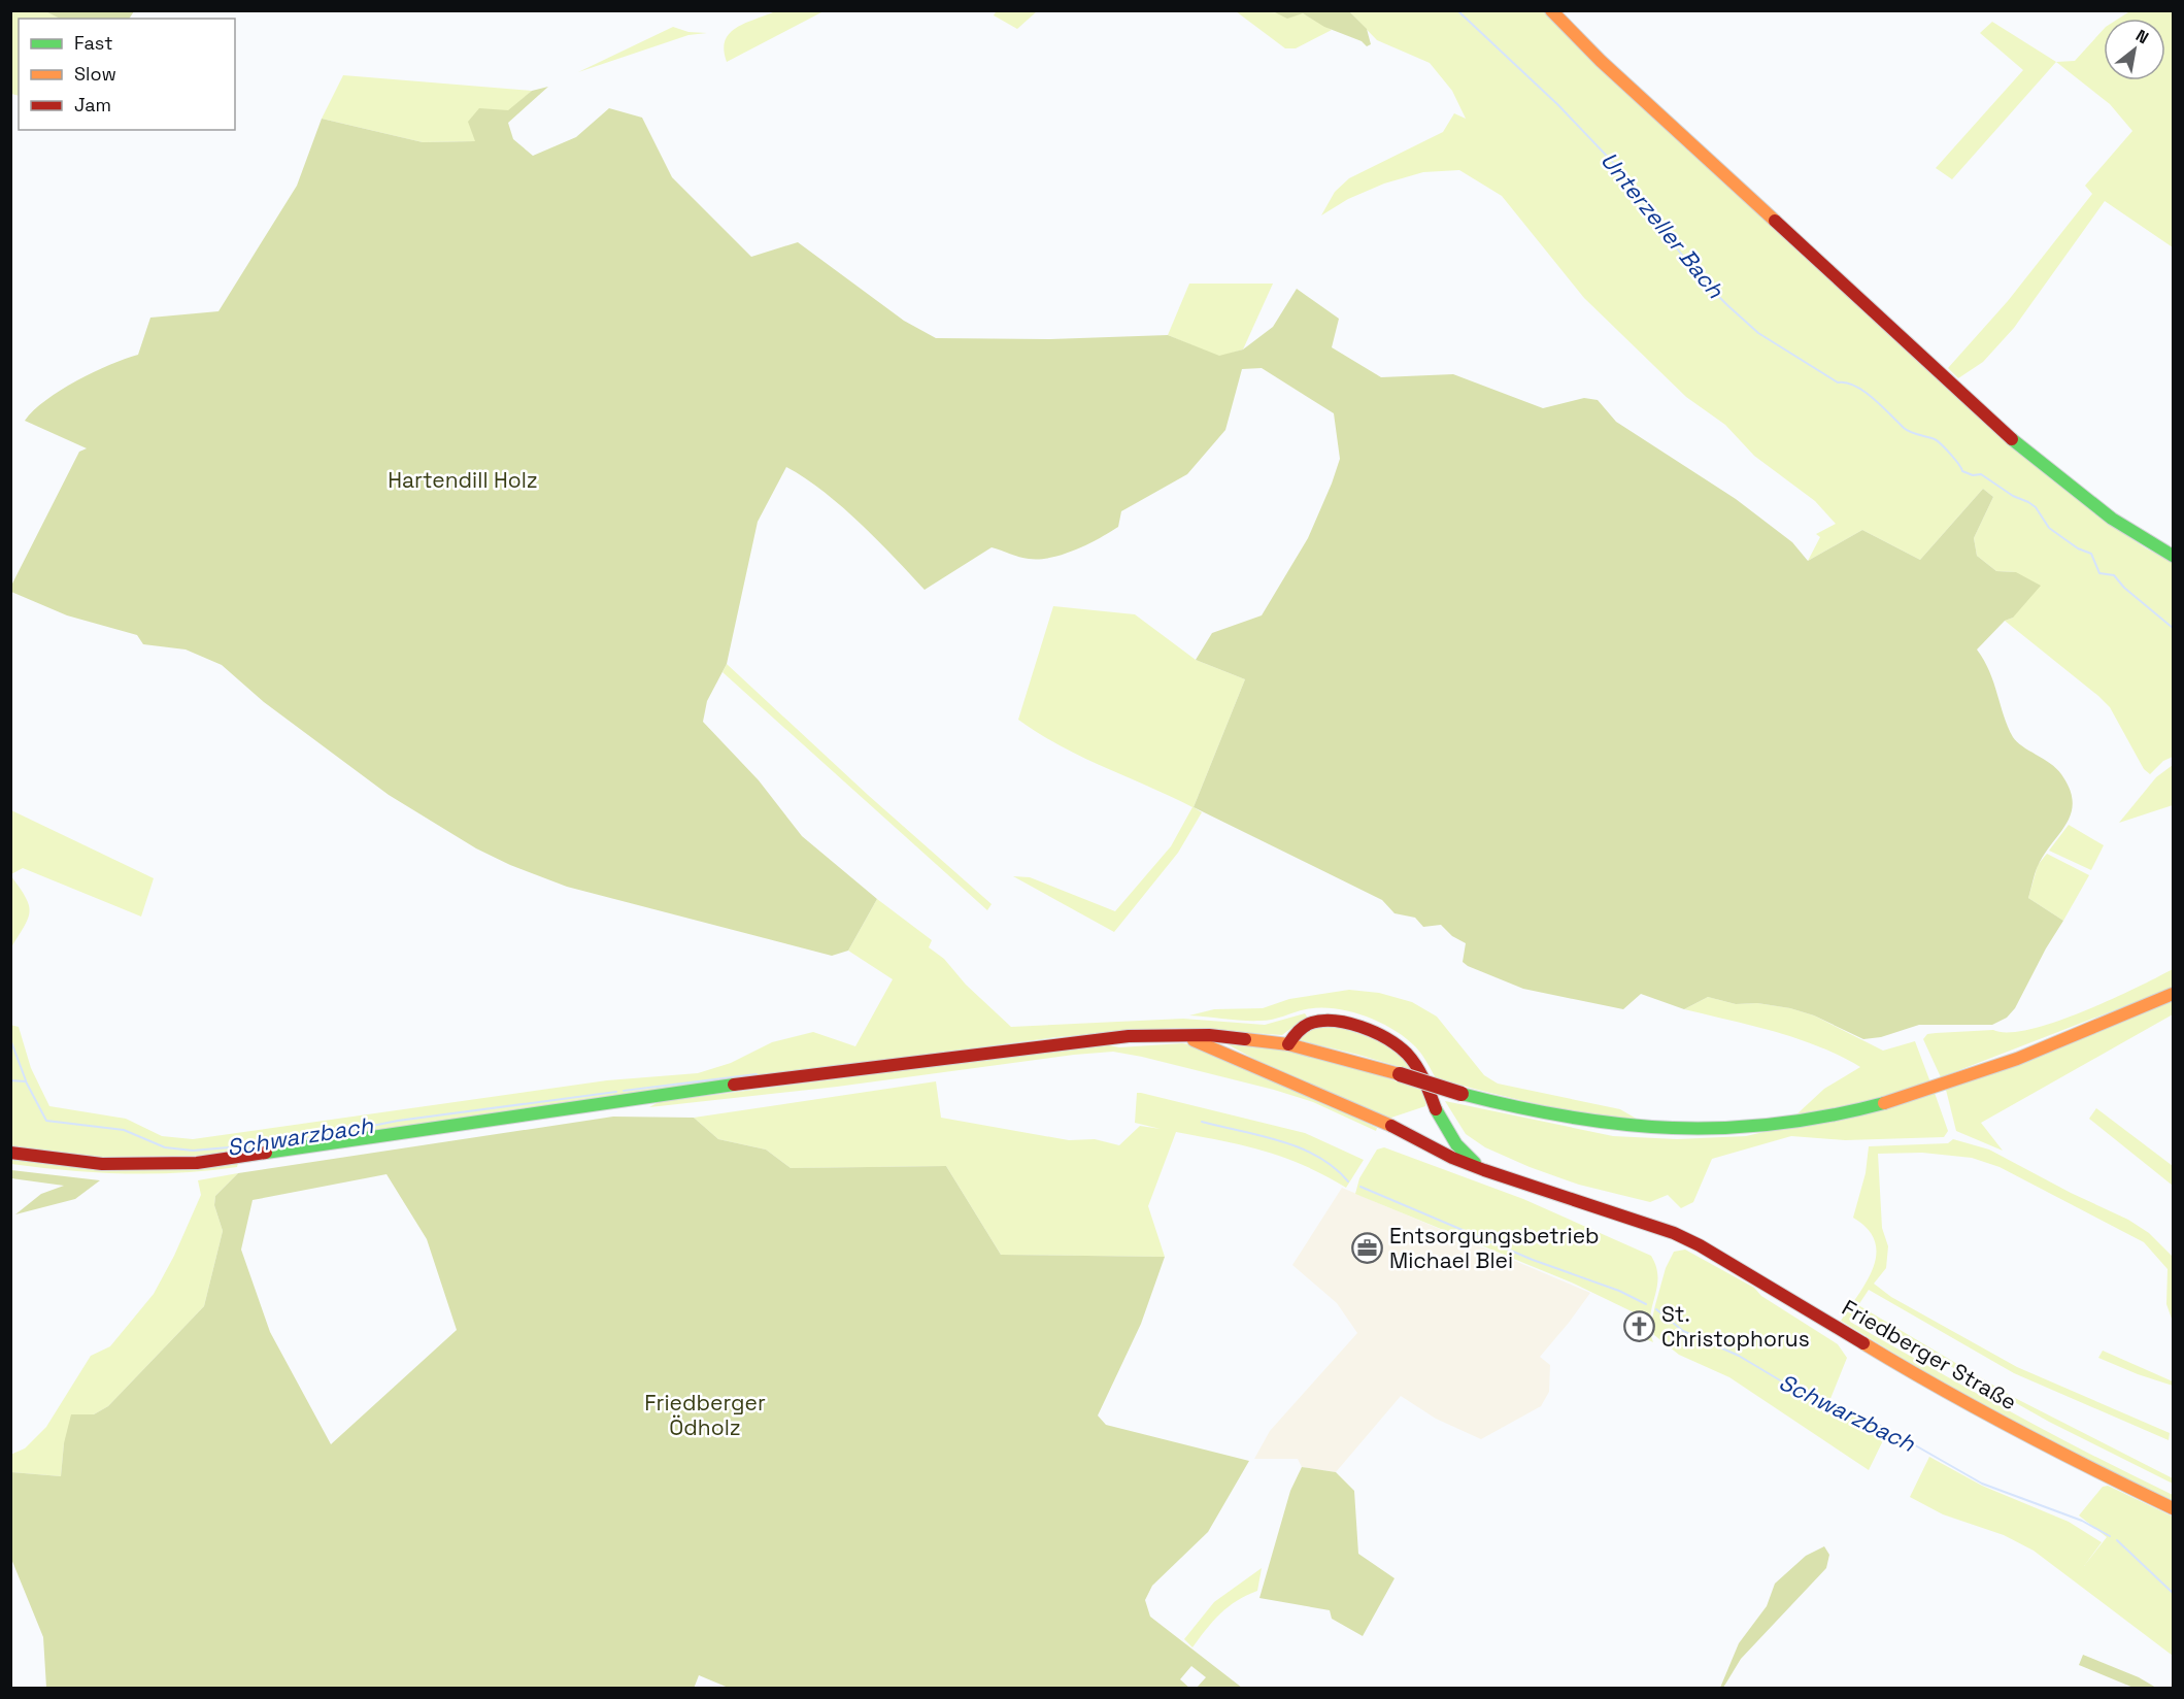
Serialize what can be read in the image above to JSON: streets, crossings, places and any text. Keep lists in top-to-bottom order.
{
  "streets": {
    "main road": ["Friedberger Straße"]
  },
  "water": ["Unterzeller Bach", "Schwarzbach"],
  "parks": ["Hartendill Holz", "Friedberger Ödholz"],
  "places": {
    "office": ["Entsorgungsbetrieb Michael Blei"],
    "church": ["St. Christophorus"]
  },
  "legend": ["Fast", "Slow", "Jam"],
  "north": "top right"
}
